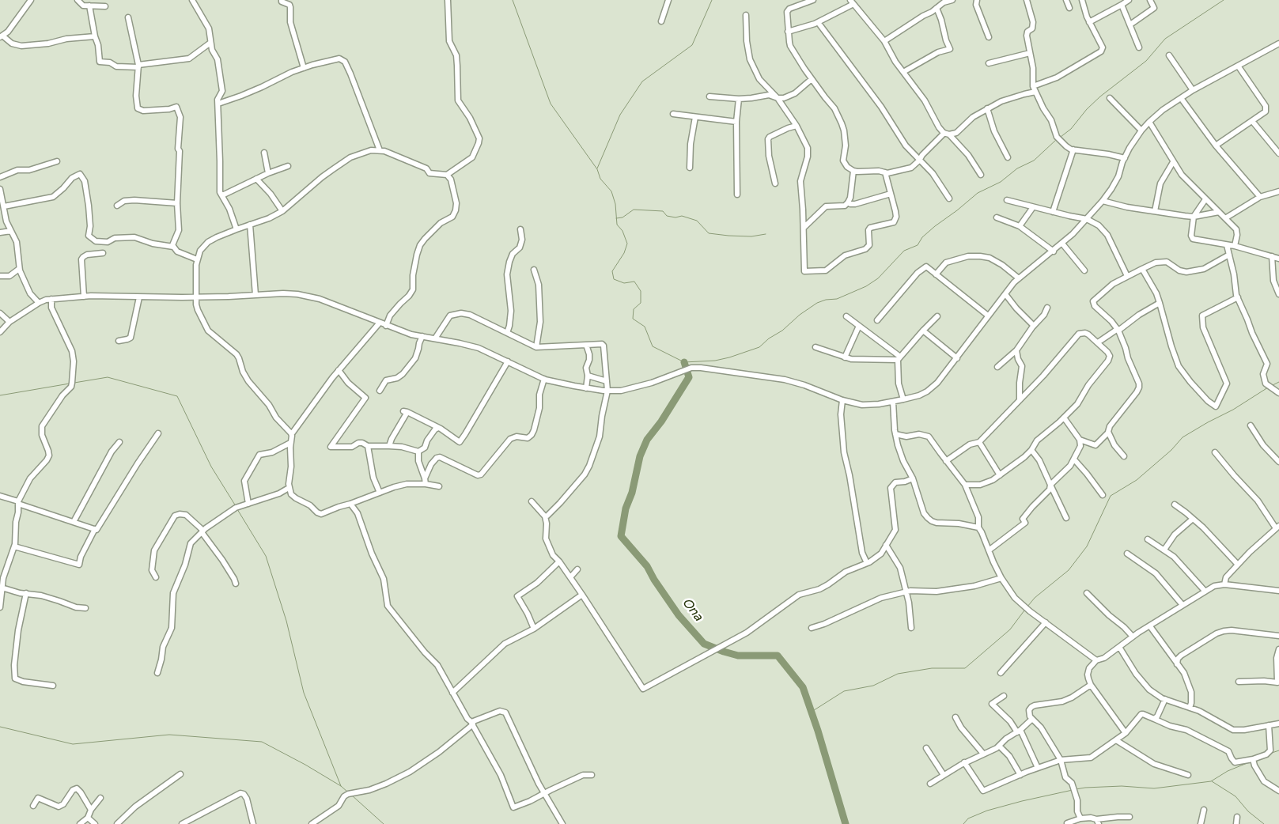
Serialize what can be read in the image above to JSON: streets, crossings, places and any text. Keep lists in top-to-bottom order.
{
  "water": ["Ona"]
}
